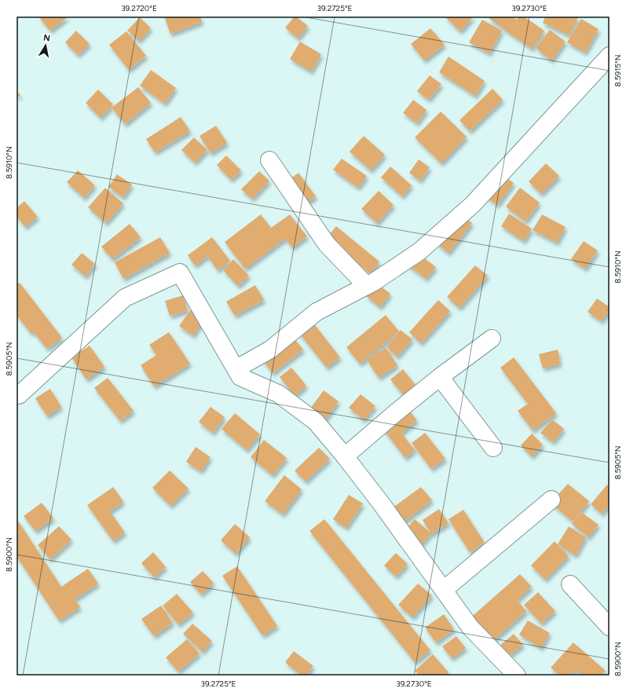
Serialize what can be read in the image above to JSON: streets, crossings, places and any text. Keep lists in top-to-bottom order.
{
  "north": "top",
  "coordinates": [
    "39.2720°E",
    "39.2725°E",
    "39.2730°E",
    "8.5915°N",
    "8.5910°N",
    "8.5905°N",
    "8.5900°N"
  ]
}
